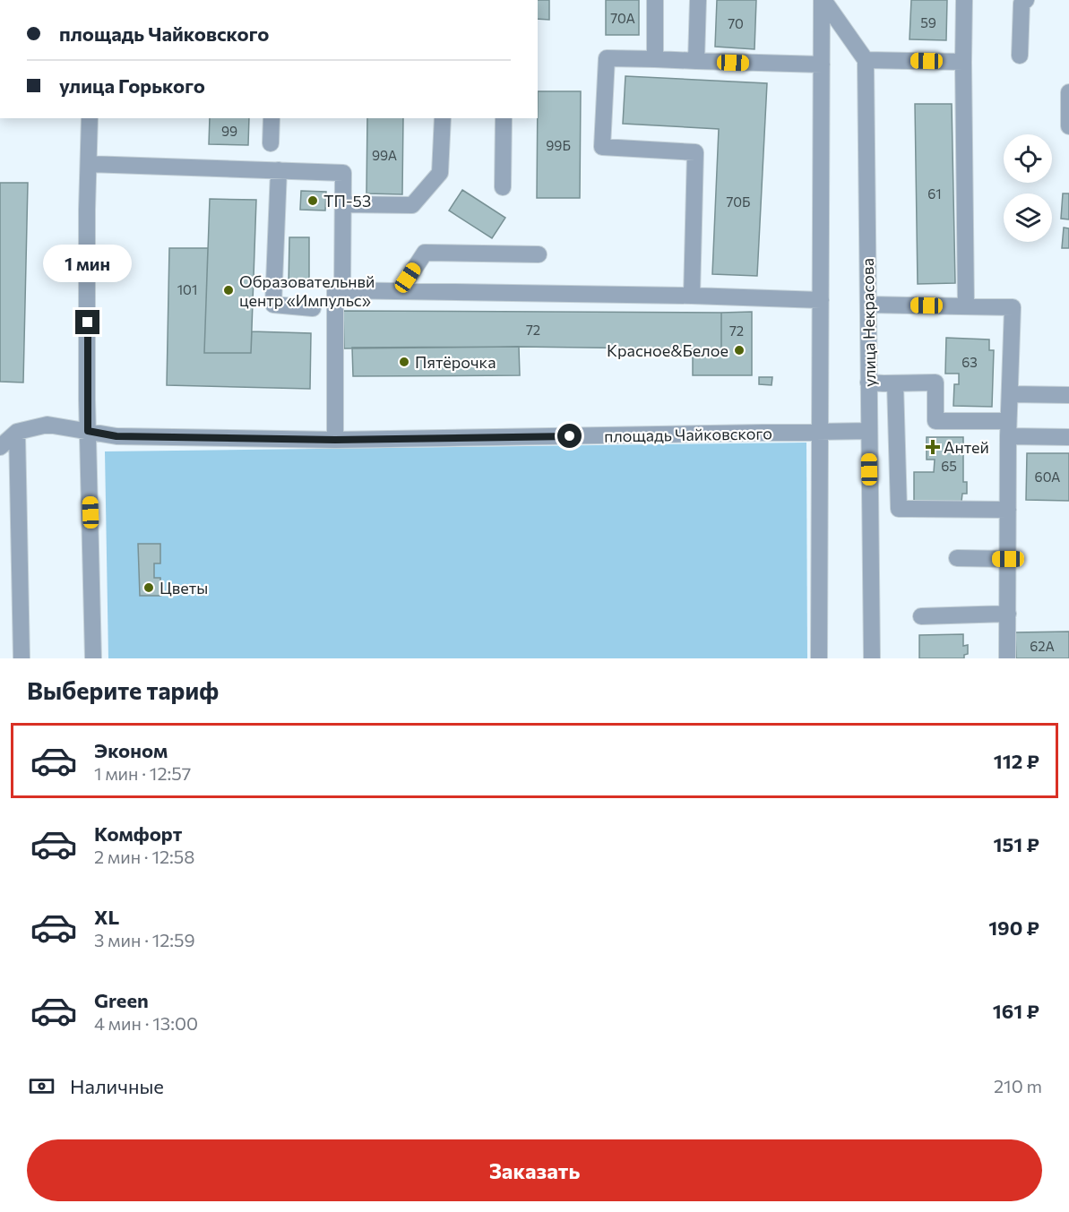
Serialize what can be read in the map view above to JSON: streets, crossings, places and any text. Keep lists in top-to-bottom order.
{
  "streets": {
    "street": ["улица Некрасова", "площадь Чайковского"]
  },
  "crossings": [
    ["улица Некрасова", "площадь Чайковского"]
  ],
  "places": {
    "other": [
      "ТП-53",
      "Образовательнвй центр «Импульс»",
      "Красное&Белое",
      "Пятёрочка",
      "Цветы"
    ],
    "health": ["Антей"]
  },
  "house_numbers": [
    "70А",
    "59",
    "70",
    "99",
    "99Б",
    "99А",
    "61",
    "70Б",
    "101",
    "72",
    "72",
    "63",
    "65",
    "60А",
    "62А"
  ],
  "page": {
    "banner": ["площадь Чайковского", "улица Горького"],
    "bubble": "1 мин",
    "heading": "Выберите тариф",
    "list": [
      {
        "name": "Эконом",
        "note": "1 мин · 12:57",
        "value": "112 ₽"
      },
      {
        "name": "Комфорт",
        "note": "2 мин · 12:58",
        "value": "151 ₽"
      },
      {
        "name": "XL",
        "note": "3 мин · 12:59",
        "value": "190 ₽"
      },
      {
        "name": "Green",
        "note": "4 мин · 13:00",
        "value": "161 ₽"
      }
    ],
    "pay": ["Наличные", "210 m"],
    "buttons": "Заказать"
  }
}
